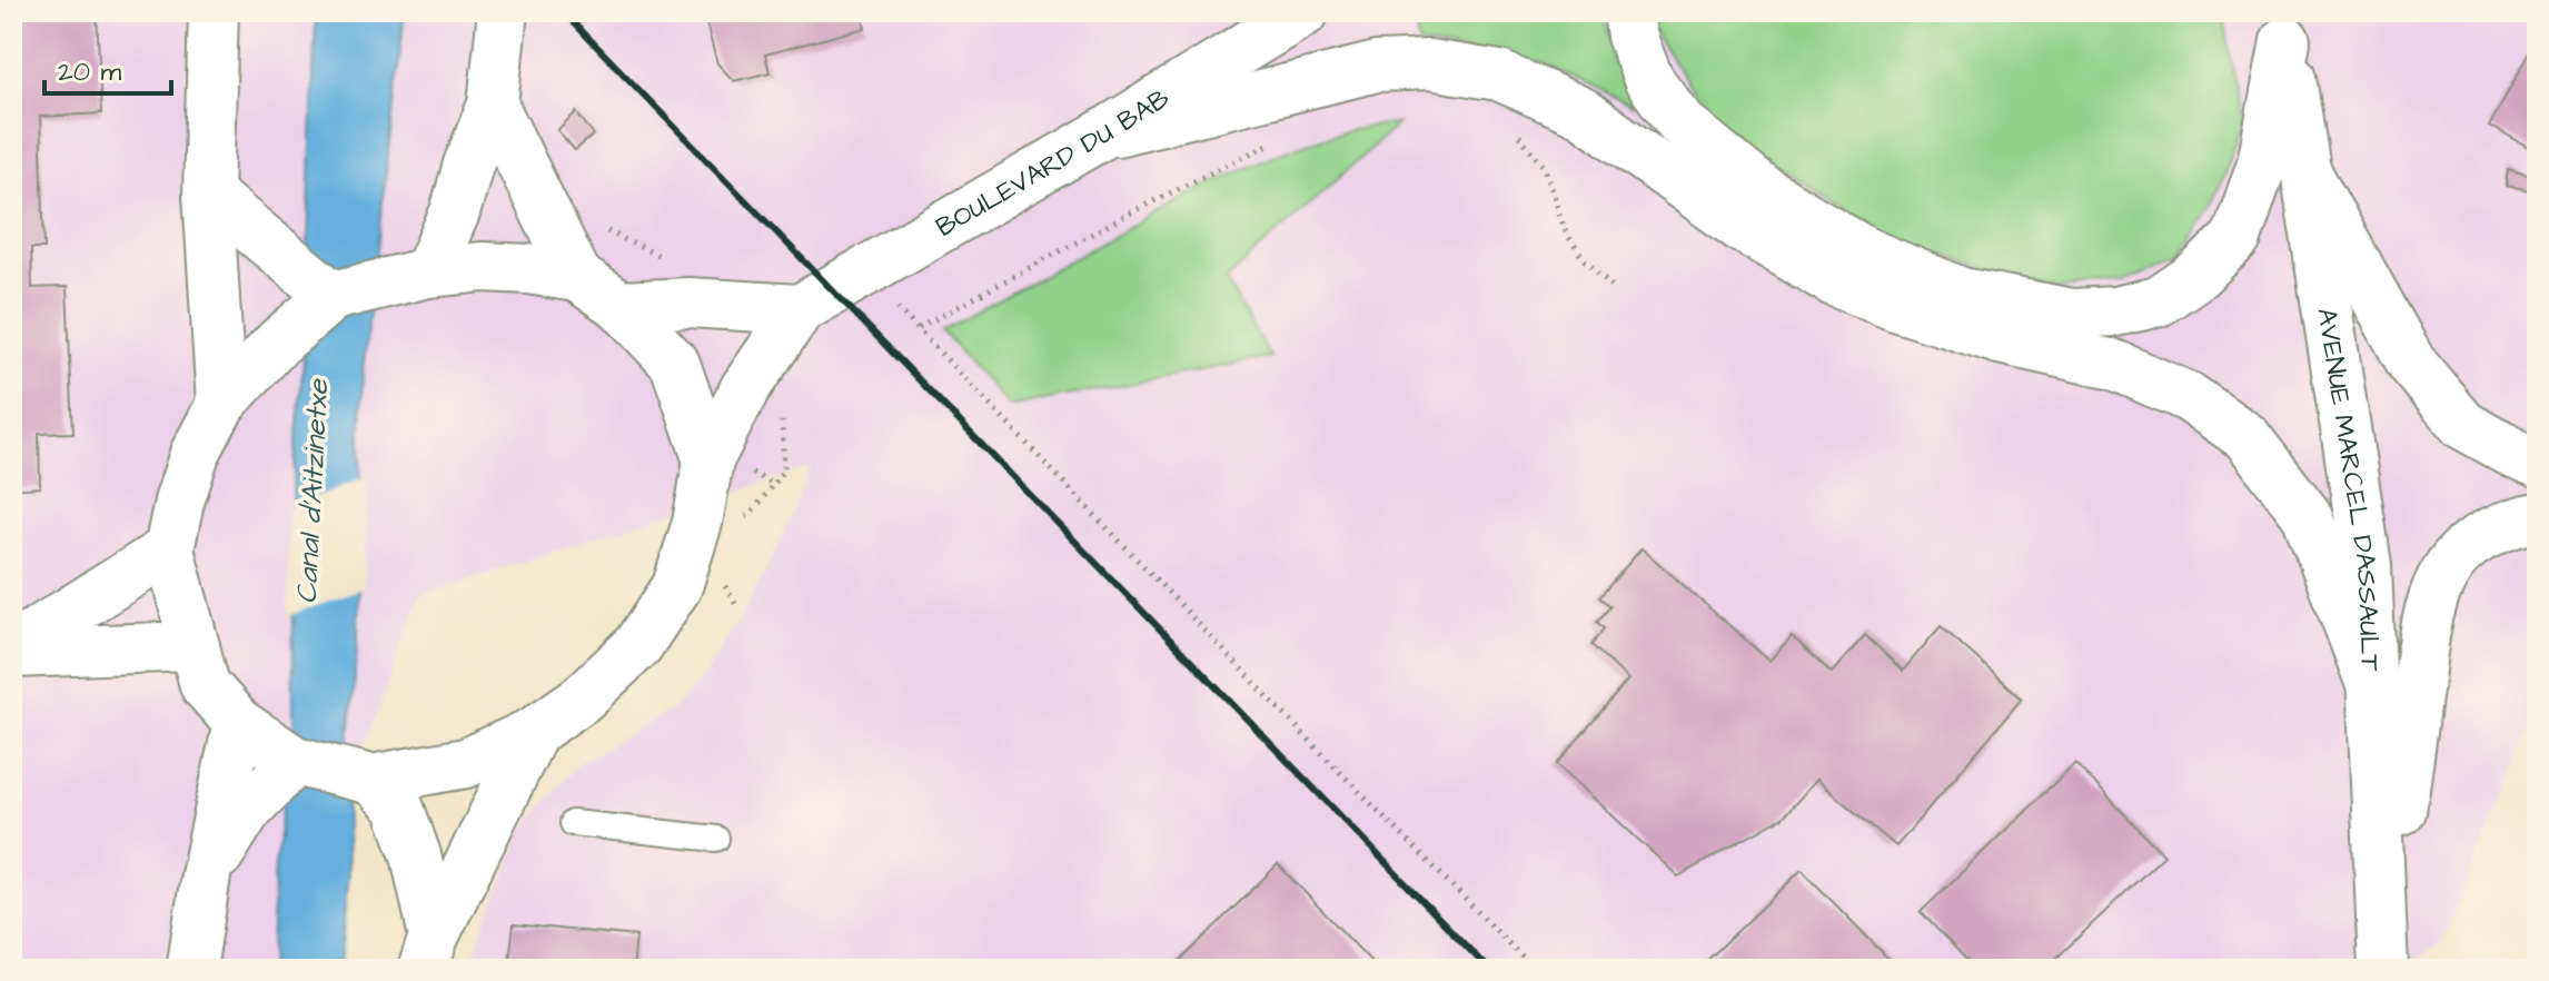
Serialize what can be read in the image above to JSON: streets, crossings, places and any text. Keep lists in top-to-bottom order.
{
  "streets": {
    "main road": ["BOULEVARD DU BAB", "AVENUE MARCEL DASSAULT"]
  },
  "water": ["Canal d'Aitzinetxe"],
  "scale_bar": "20 m"
}
